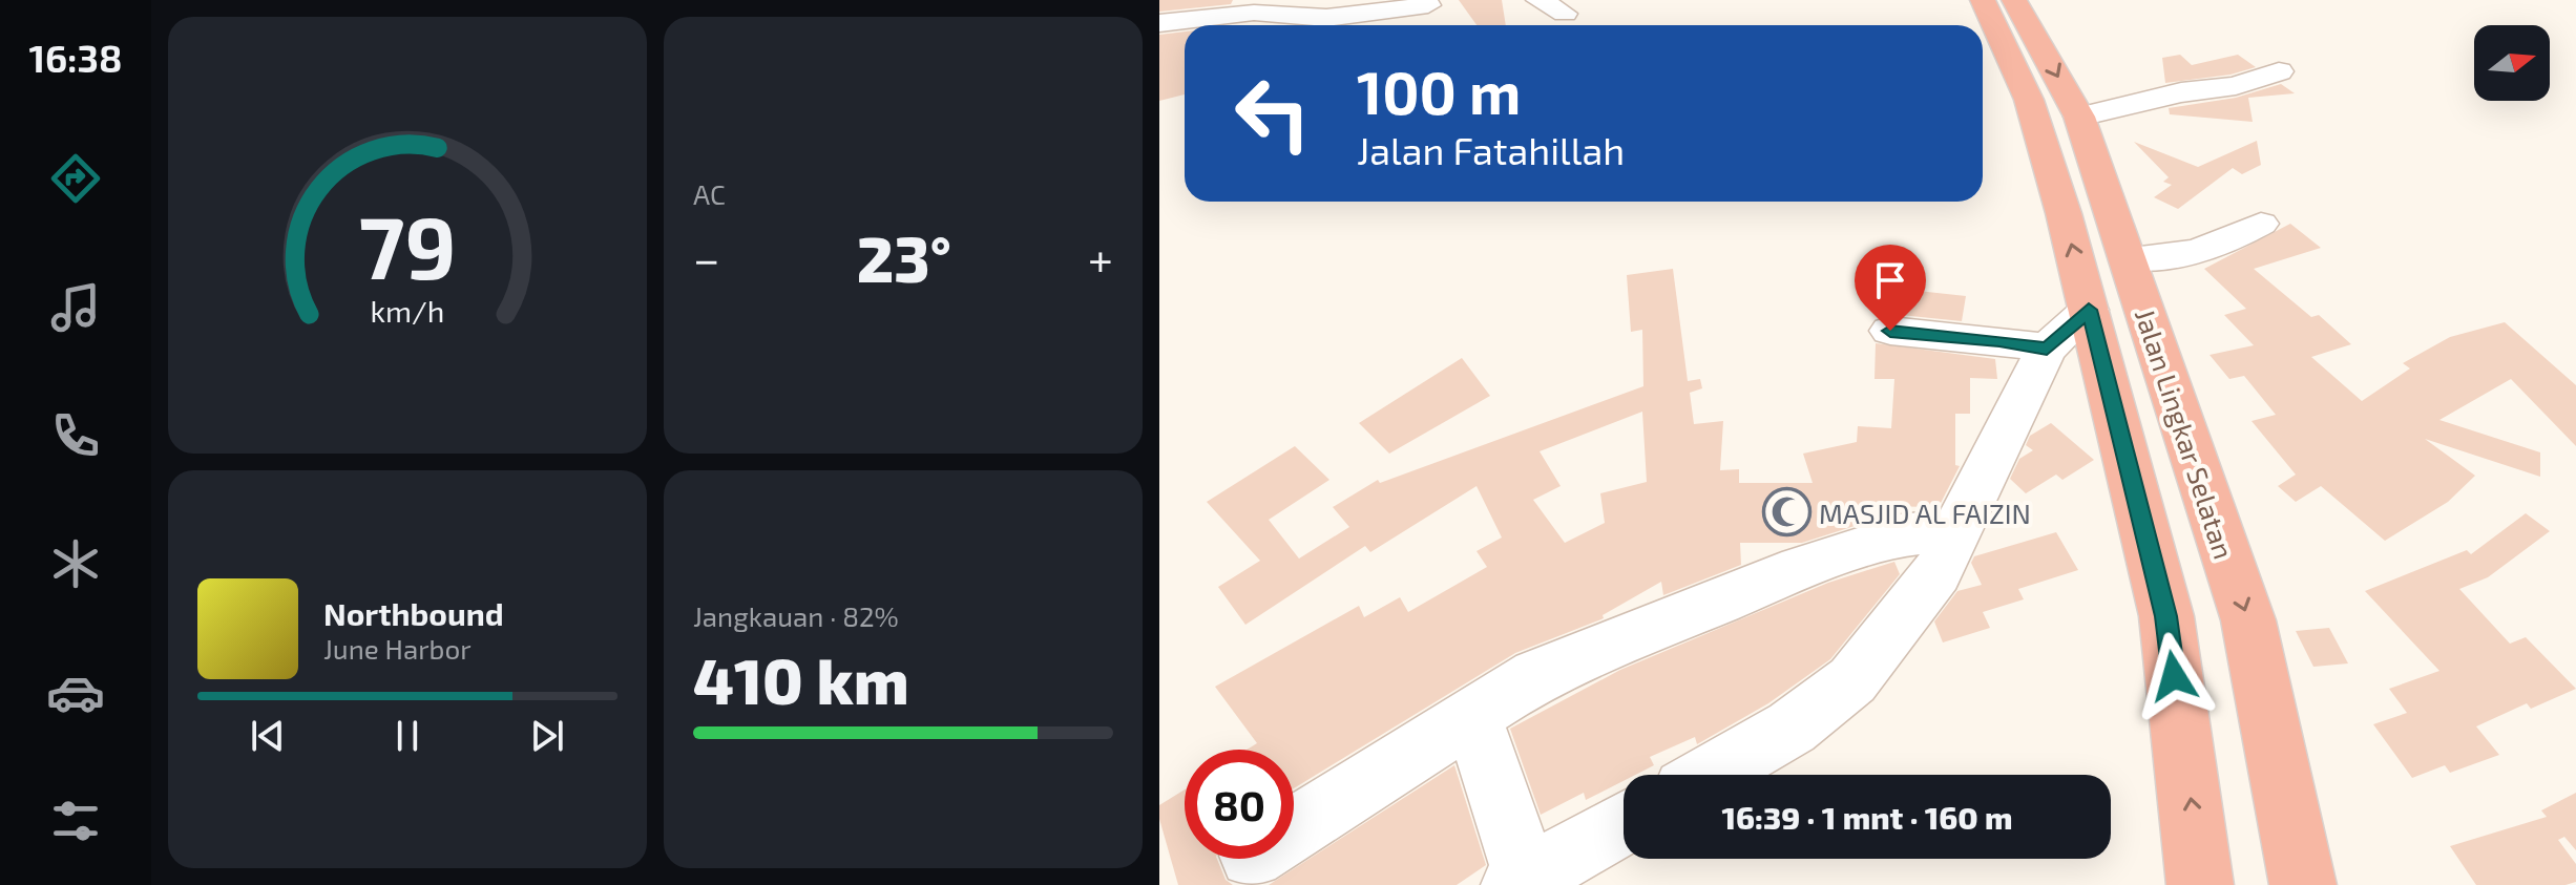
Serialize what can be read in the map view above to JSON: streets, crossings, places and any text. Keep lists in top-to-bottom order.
{
  "streets": {
    "highway": ["Jalan Lingkar Selatan"]
  },
  "places": {
    "mosque": ["MASJID AL FAIZIN"]
  },
  "north": "right",
  "page": {
    "tabs": "16:38",
    "tile": [
      "AC",
      ["Jangkauan · 82%", "410 km"]
    ],
    "turn": ["100 m", "Jalan Fatahillah"],
    "heat": ["−", "23°", "+"],
    "song": ["Northbound", "June Harbor"],
    "limit": "80",
    "trip": "16:39 · 1 mnt · 160 m",
    "gauge": ["79", "km/h"]
  }
}
